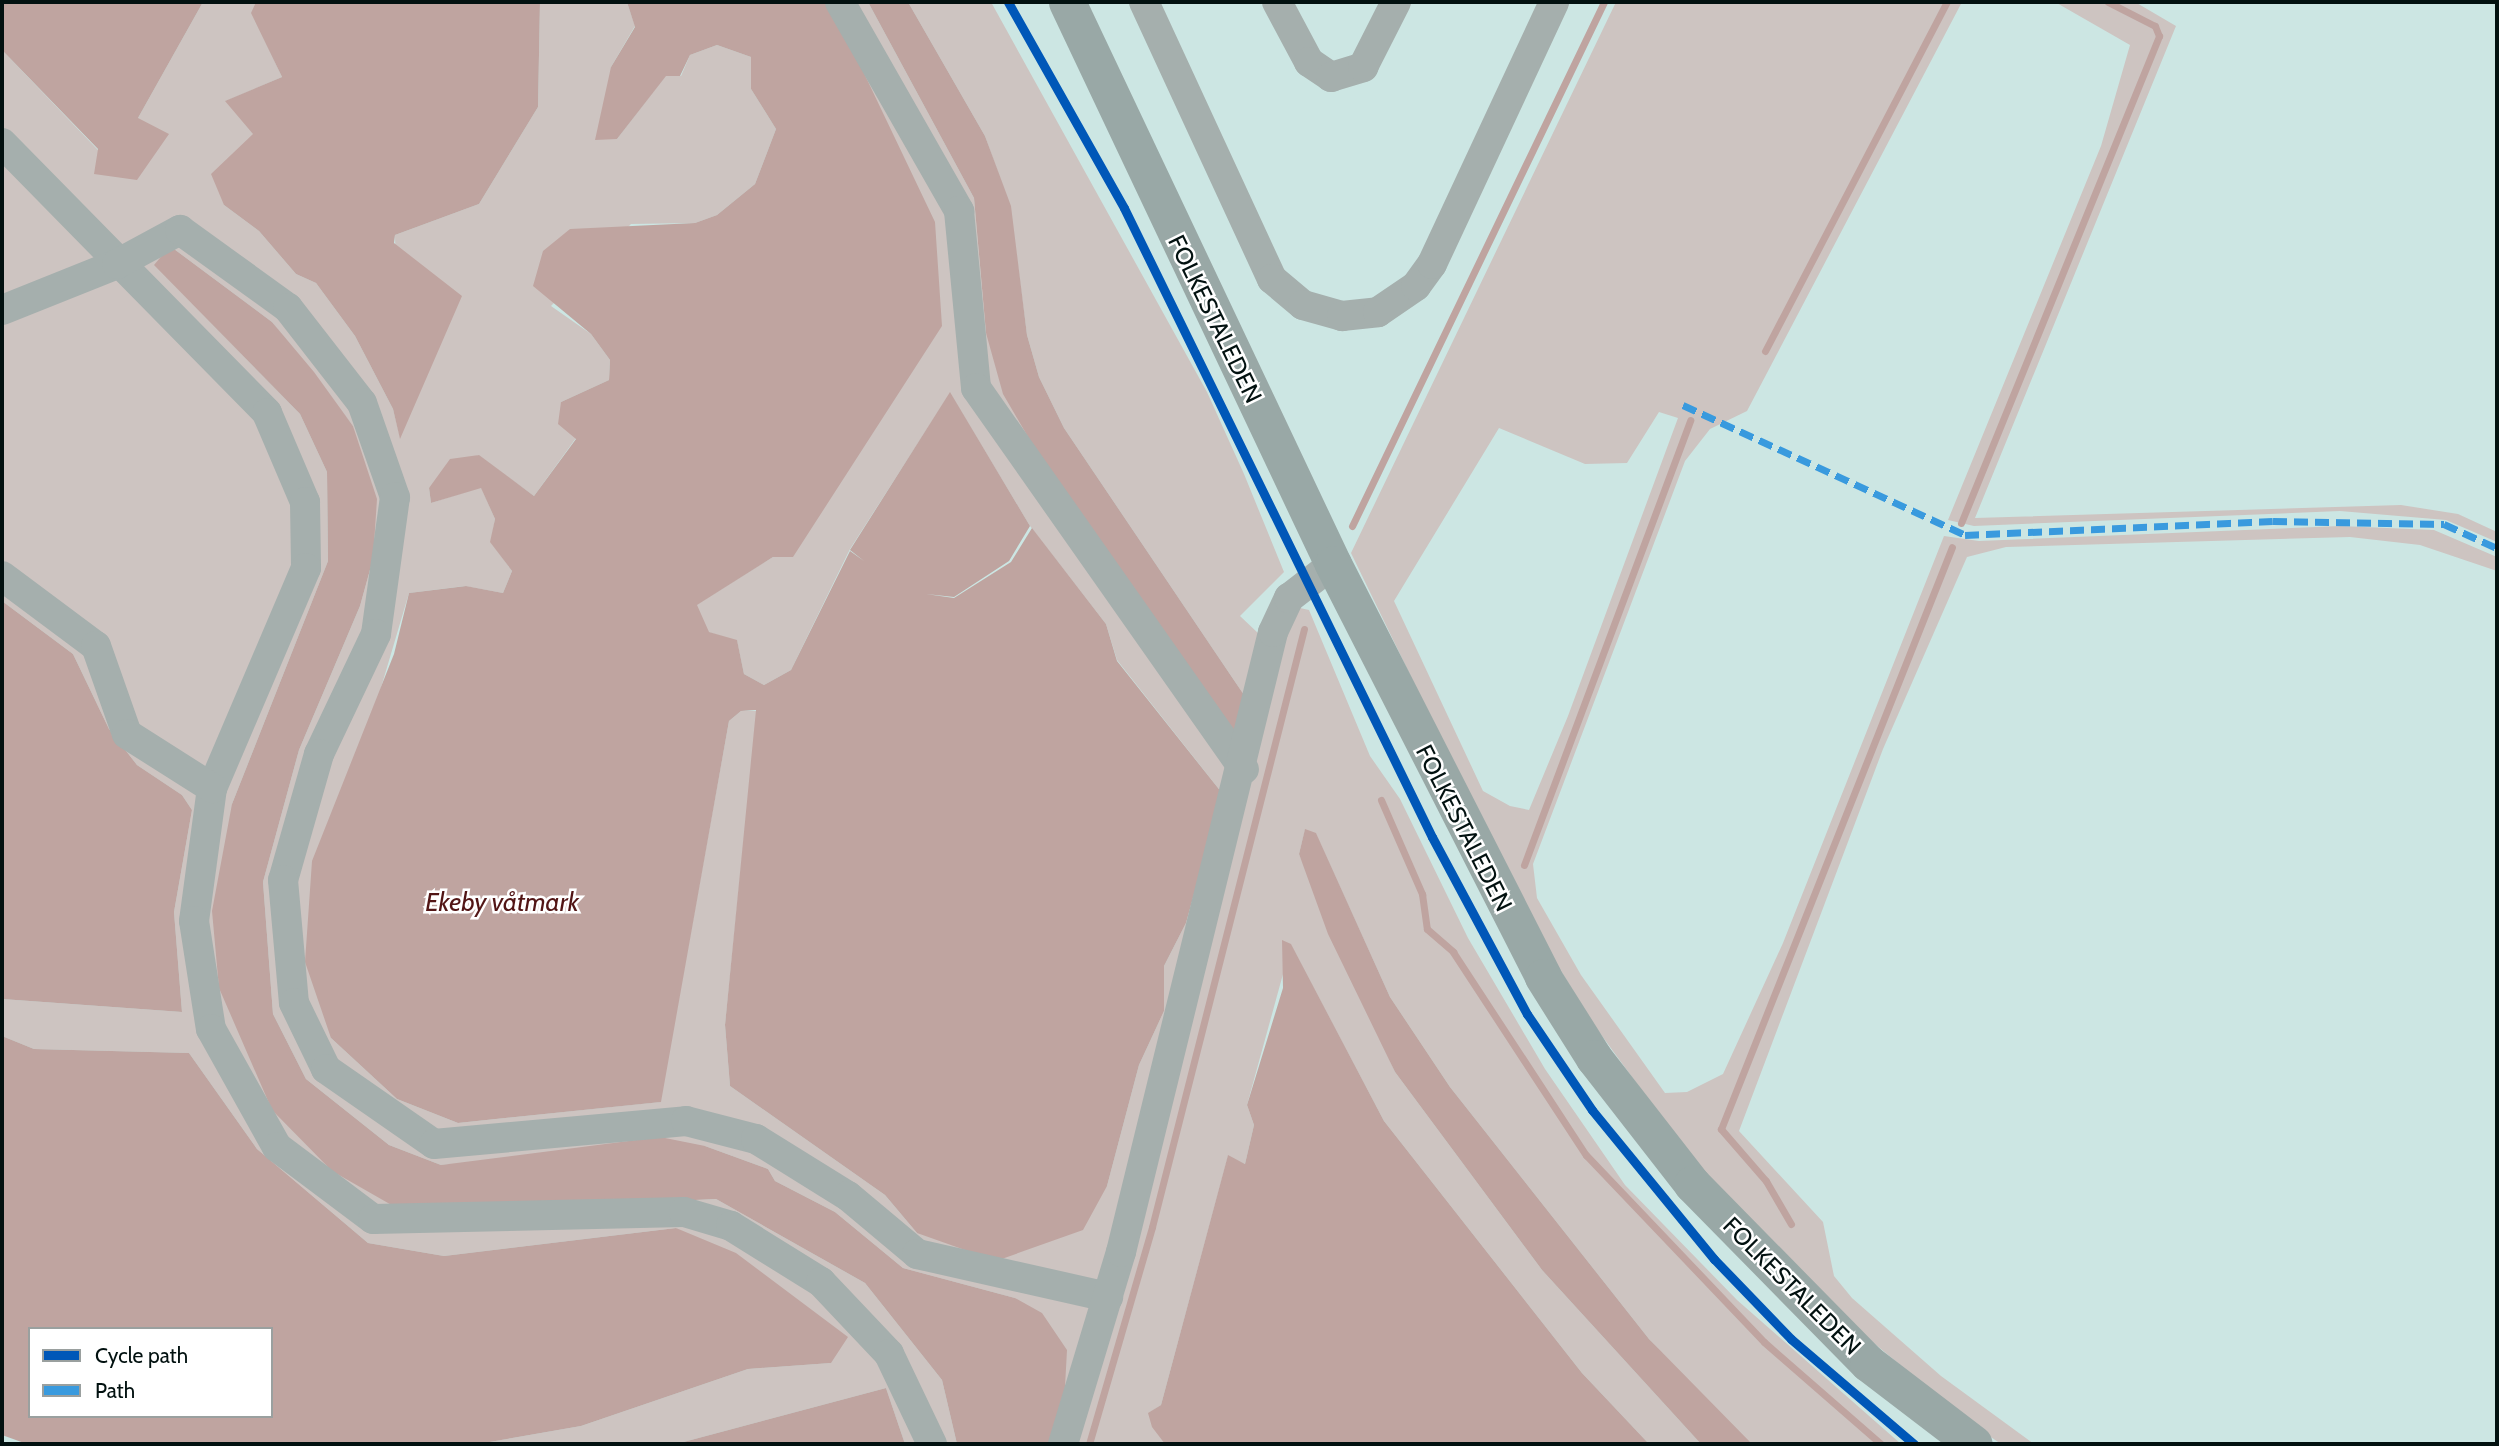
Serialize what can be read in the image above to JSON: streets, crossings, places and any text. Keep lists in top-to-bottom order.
{
  "streets": {
    "main road": ["FOLKESTALEDEN"]
  },
  "water": ["Ekeby våtmark"],
  "legend": ["Cycle path", "Path"]
}
